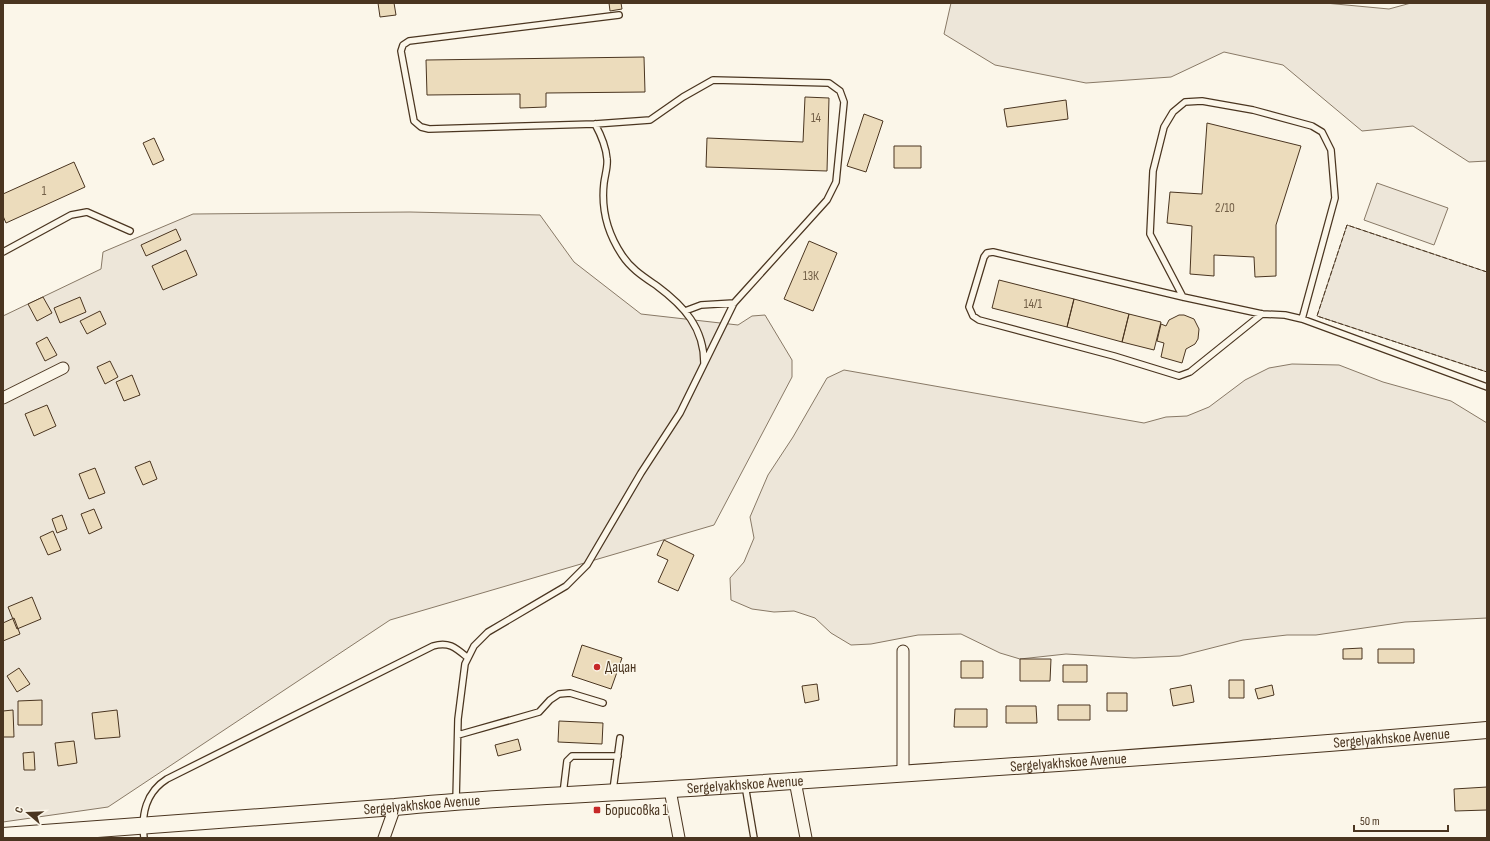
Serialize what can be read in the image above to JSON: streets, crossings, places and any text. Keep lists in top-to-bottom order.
{
  "streets": {
    "main road": ["Sergelyakhskoe Avenue"]
  },
  "places": {
    "other": ["Дацан"],
    "transit": ["Борисовка 1"]
  },
  "house_numbers": [
    "14",
    "1",
    "2/10",
    "13К",
    "14/1"
  ],
  "scale_bar": "50 m",
  "north": "left"
}
